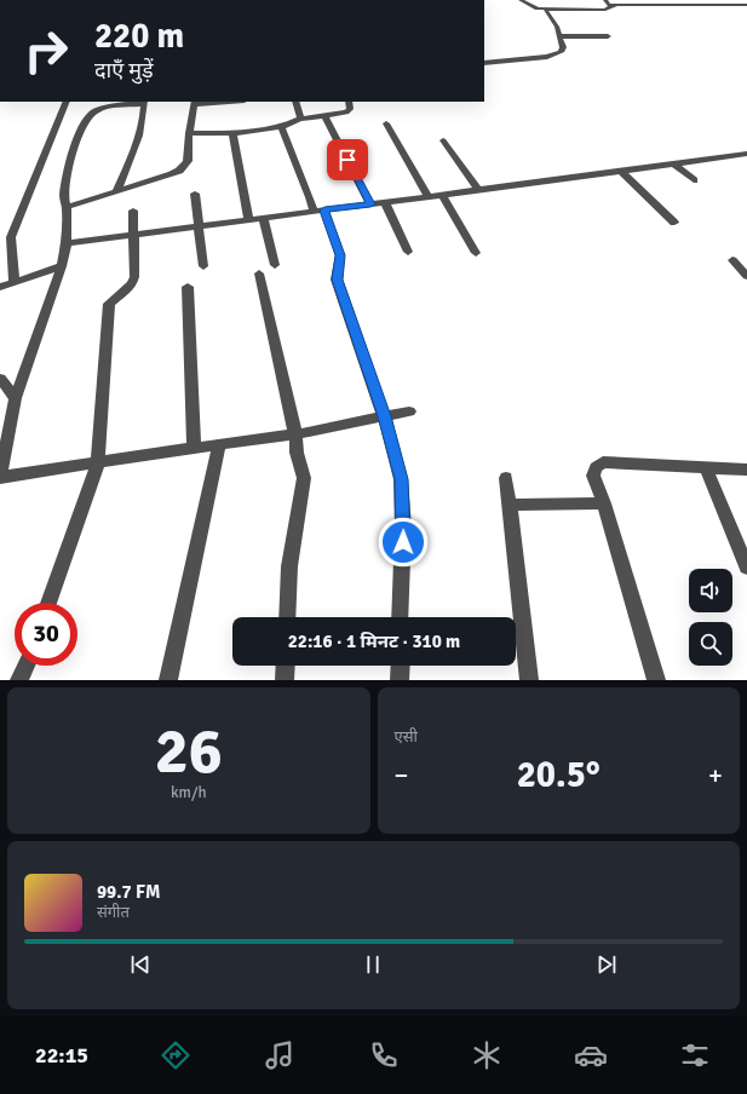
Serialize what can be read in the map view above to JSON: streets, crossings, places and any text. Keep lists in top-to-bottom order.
{
  "page": {
    "turn": ["220 m", "दाएँ मुड़ें"],
    "limit": "30",
    "trip": "22:16 · 1 मिनट · 310 m",
    "tile": [
      ["26", "km/h"],
      "एसी"
    ],
    "heat": ["−", "20.5°", "+"],
    "song": ["99.7 FM", "संगीत"],
    "tabs": "22:15"
  }
}
